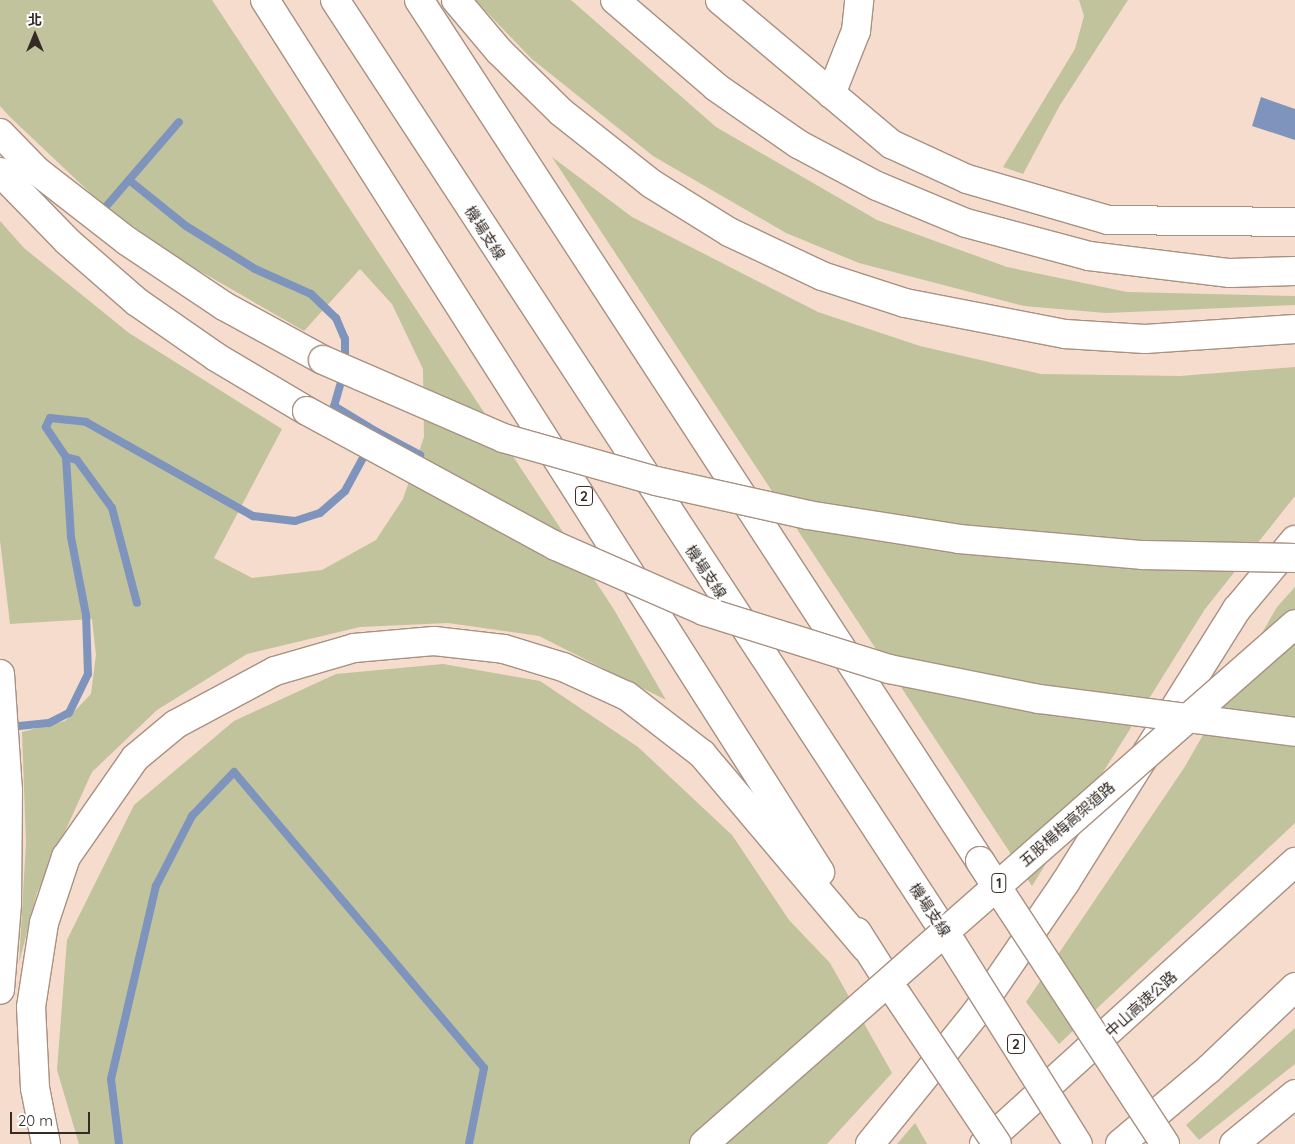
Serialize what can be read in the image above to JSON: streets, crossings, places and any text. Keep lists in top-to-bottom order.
{
  "streets": {
    "main road": [
      "機場支線",
      "2",
      "五股楊梅高架道路",
      "1",
      "中山高速公路"
    ]
  },
  "scale_bar": "20 m",
  "north": "top"
}
